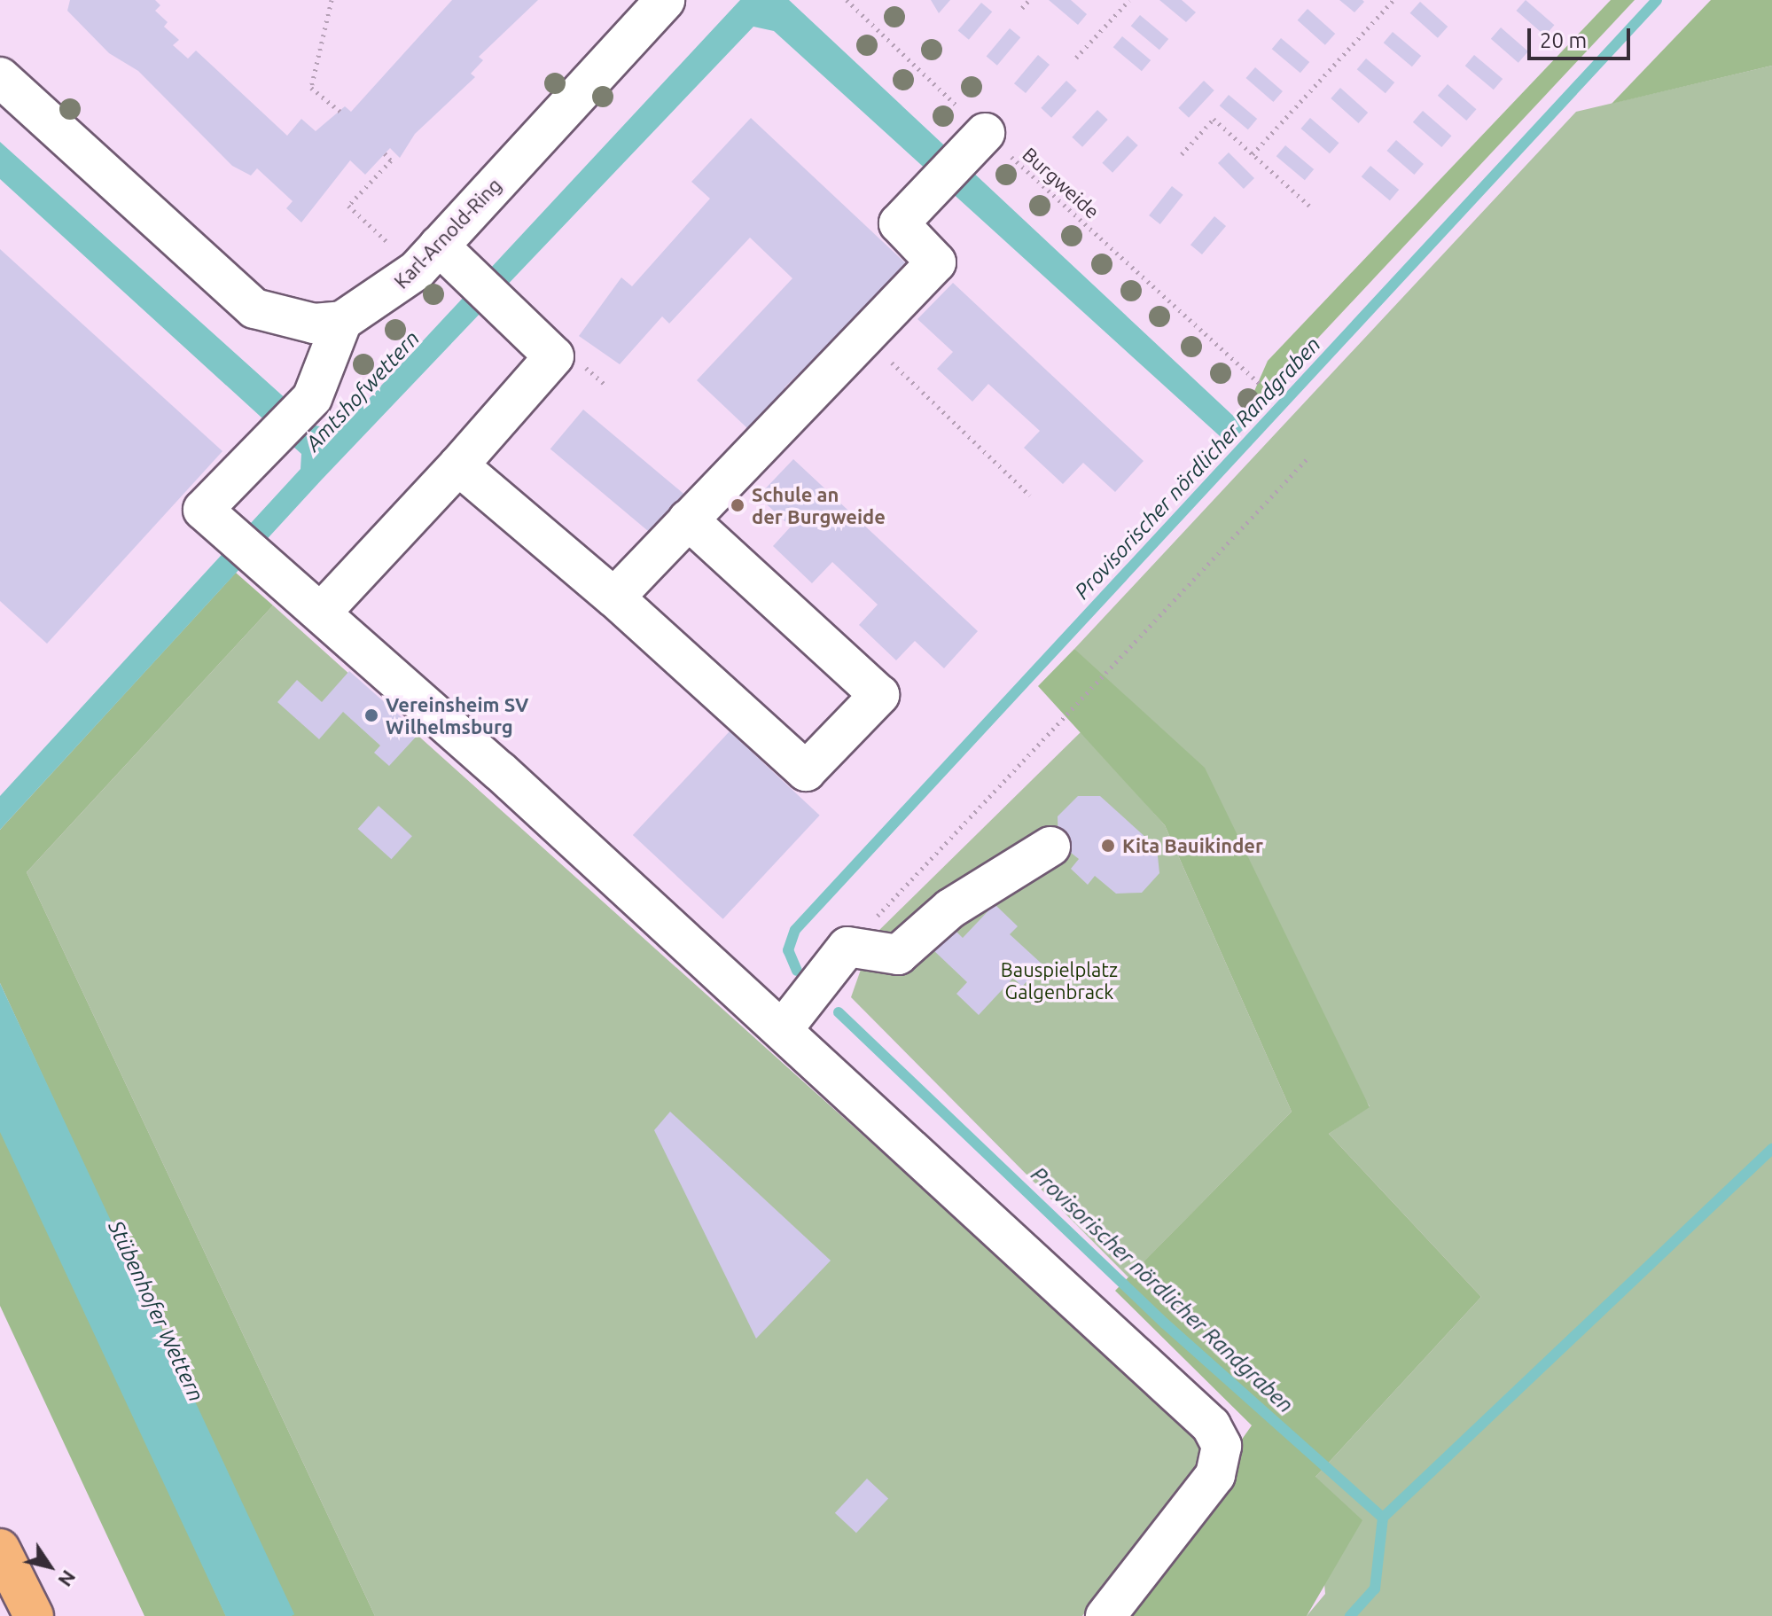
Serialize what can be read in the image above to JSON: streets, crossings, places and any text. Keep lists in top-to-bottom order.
{
  "streets": {
    "street": ["Karl-Arnold-Ring"],
    "path": ["Burgweide"]
  },
  "water": ["Amtshofwettern", "Provisorischer nördlicher Randgraben", "Stübenhofer Wettern"],
  "parks": ["Bauspielplatz Galgenbrack"],
  "places": ["Schule an der Burgweide", "Vereinsheim SV Wilhelmsburg", "Kita Bauikinder"],
  "scale_bar": "20 m",
  "north": "bottom right"
}
